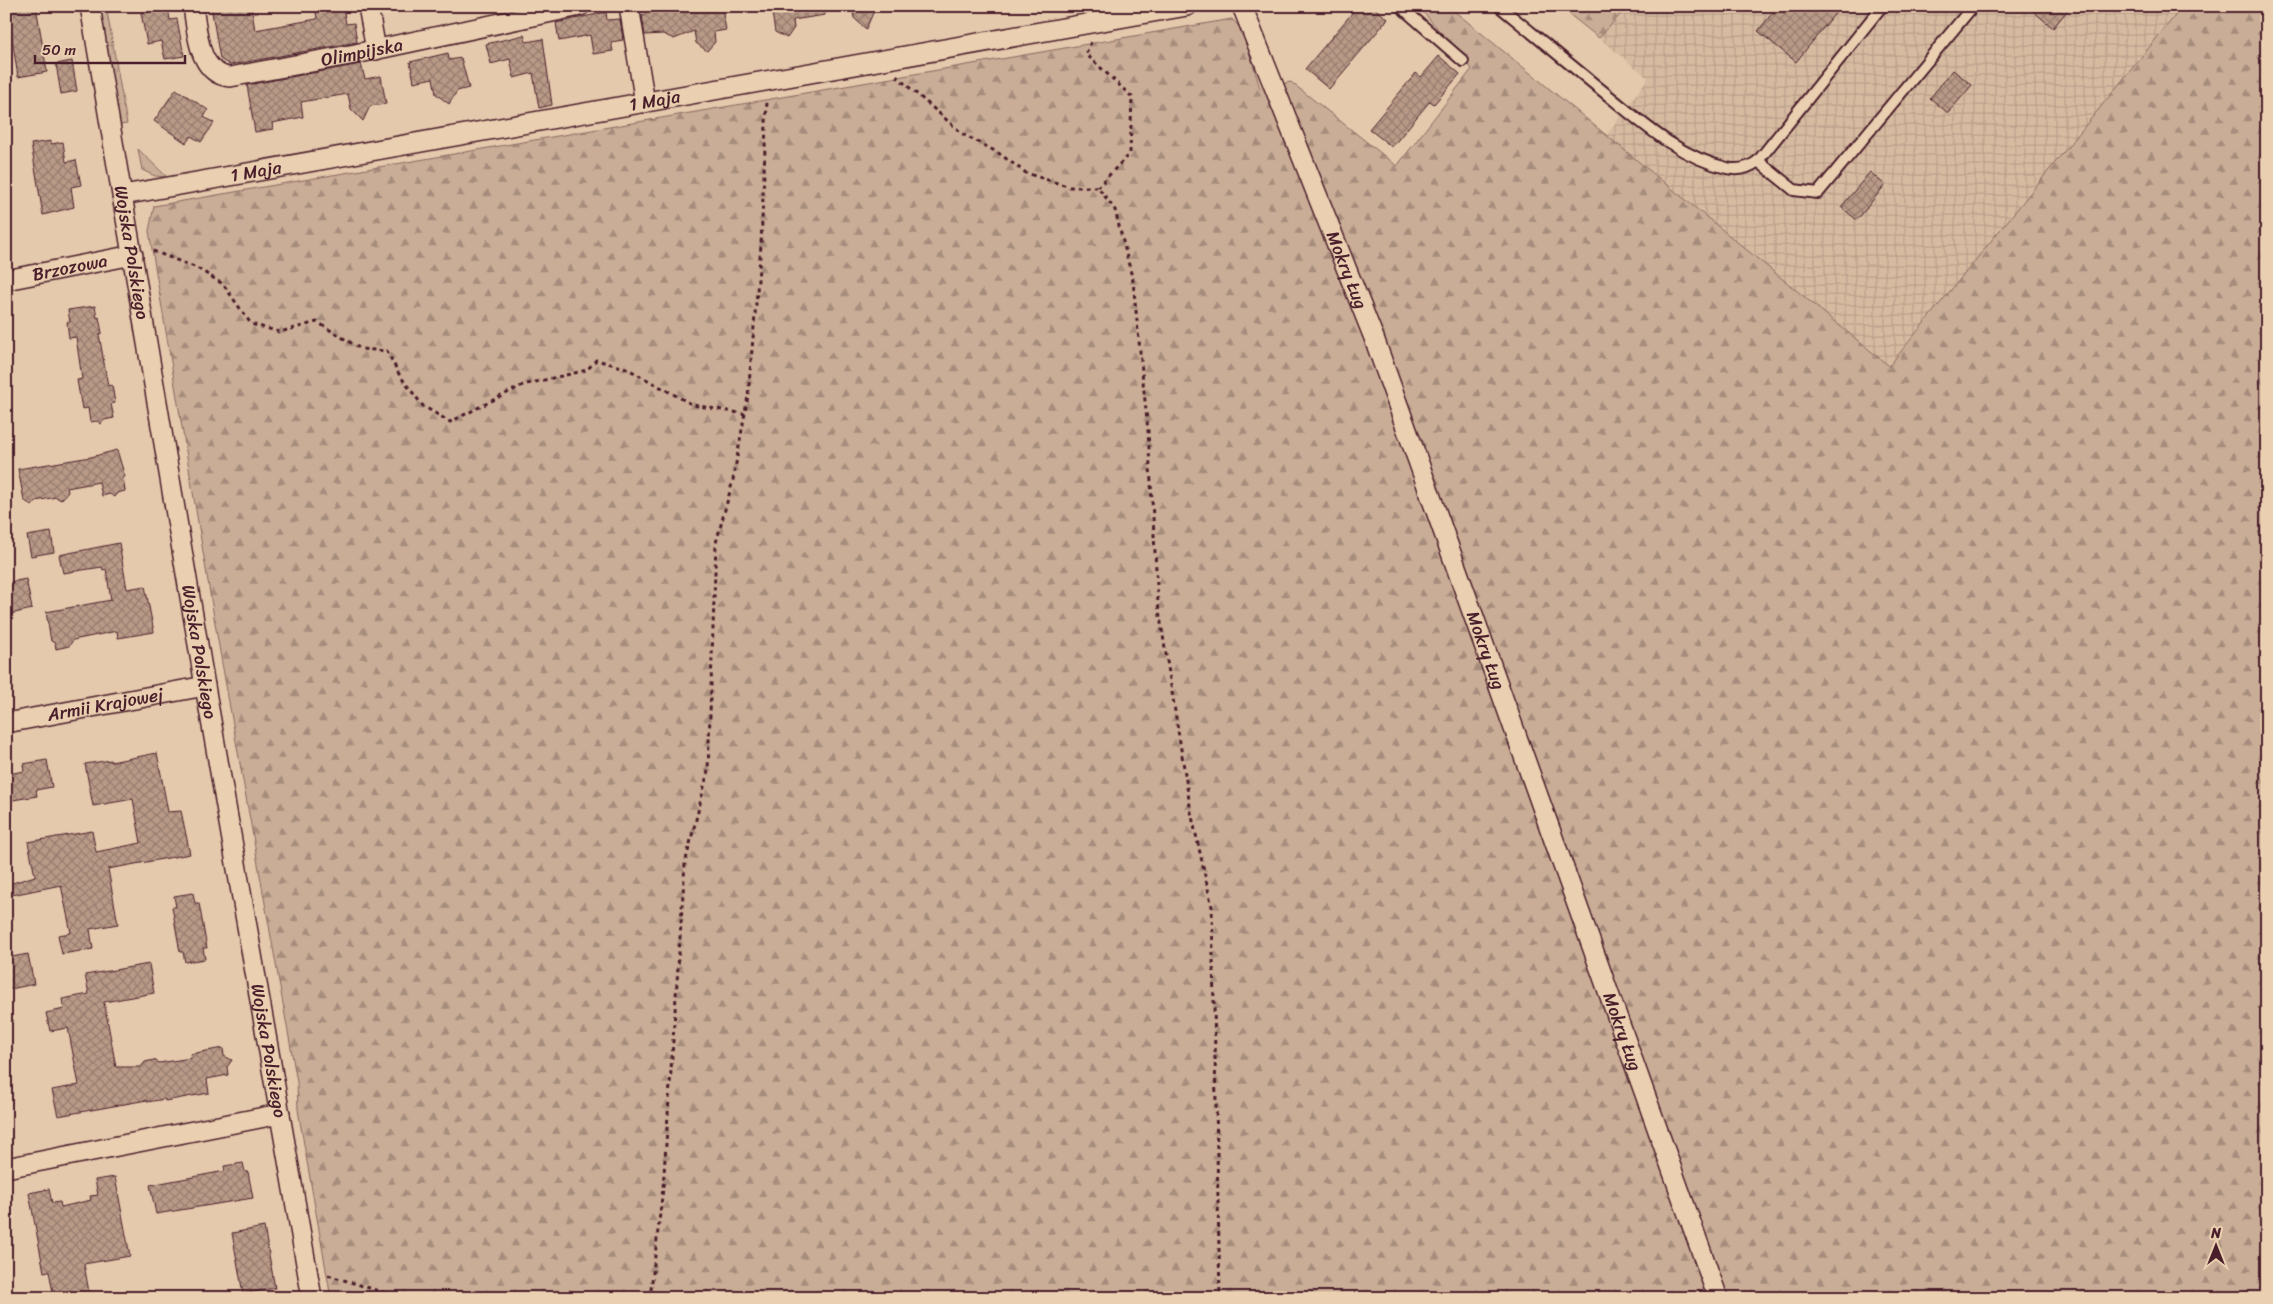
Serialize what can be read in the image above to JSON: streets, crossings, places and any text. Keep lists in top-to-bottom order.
{
  "streets": {
    "street": [
      "Olimpijska",
      "1 Maja",
      "Wojska Polskiego",
      "Brzozowa",
      "Mokry Ług",
      "Armii Krajowej"
    ]
  },
  "crossings": [
    ["1 Maja", "Wojska Polskiego"],
    ["Wojska Polskiego", "Brzozowa"],
    ["Wojska Polskiego", "Armii Krajowej"]
  ],
  "scale_bar": "50 m",
  "north": "top"
}
